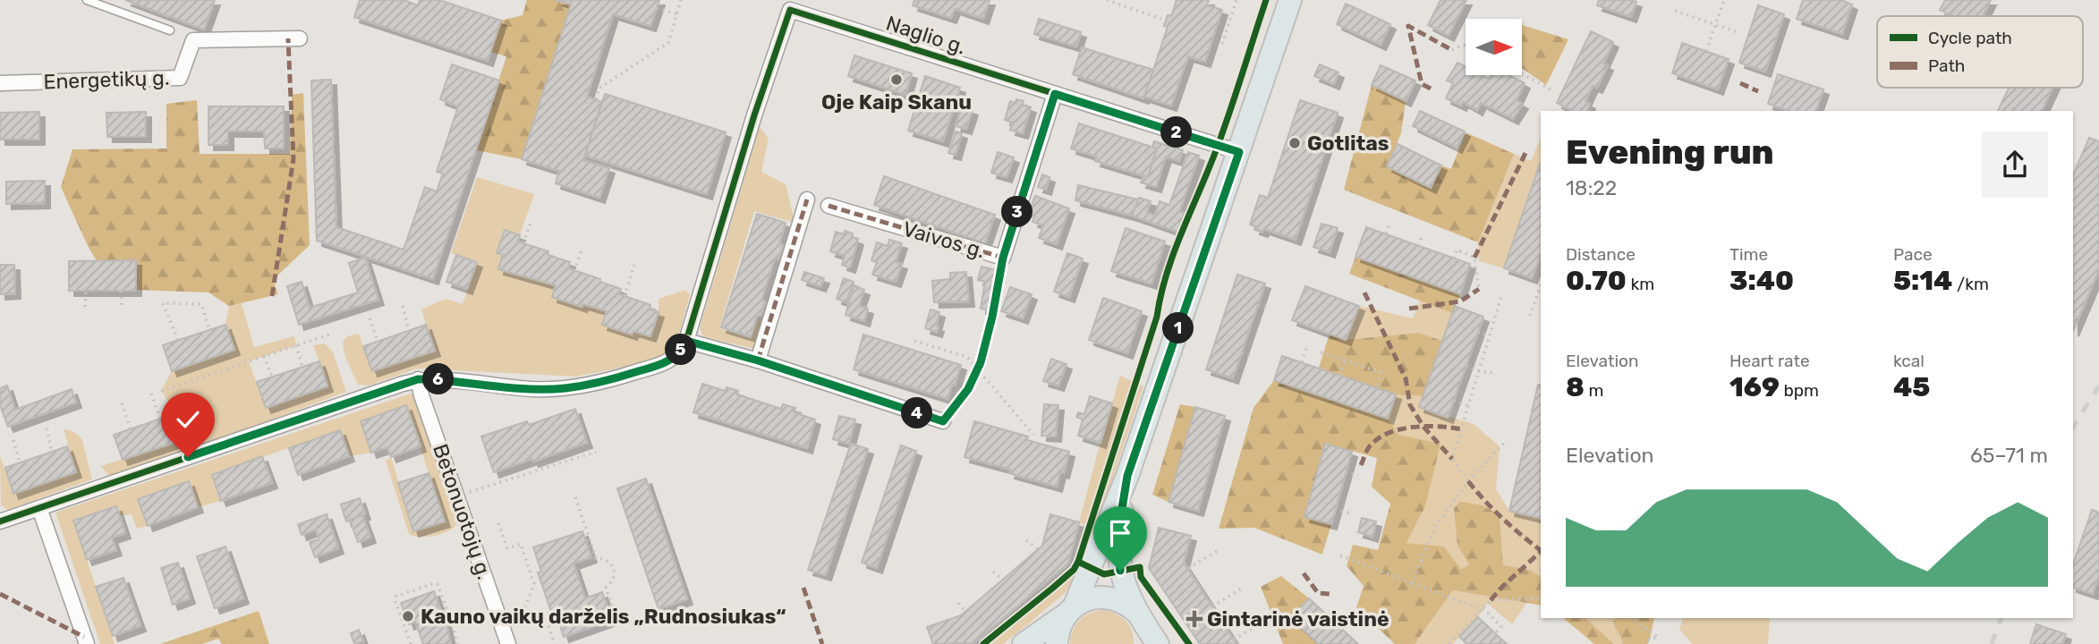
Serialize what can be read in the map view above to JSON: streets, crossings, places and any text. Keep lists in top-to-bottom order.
{
  "streets": {
    "street": [
      "Naglio g.",
      "Energetikų g.",
      "Vaivos g.",
      "Betonuotojų g."
    ]
  },
  "crossings": [
    ["Naglio g.", "Vaivos g."]
  ],
  "places": {
    "other": ["Oje Kaip Skanu", "Gotlitas", "Kauno vaikų darželis „Rudnosiukas“"],
    "health": ["Gintarinė vaistinė"]
  },
  "legend": ["Cycle path", "Path"],
  "north": "right",
  "page": {
    "heading": ["Evening run", "18:22"],
    "pins": [
      "2",
      "3",
      "1",
      "5",
      "6",
      "4"
    ],
    "stats": [
      ["Distance", "0.70 km"],
      ["Time", "3:40"],
      ["Pace", "5:14 /km"],
      ["Elevation", "8 m"],
      ["Heart rate", "169 bpm"],
      ["kcal", "45"]
    ],
    "chart": ["Elevation", "65–71 m"]
  }
}
